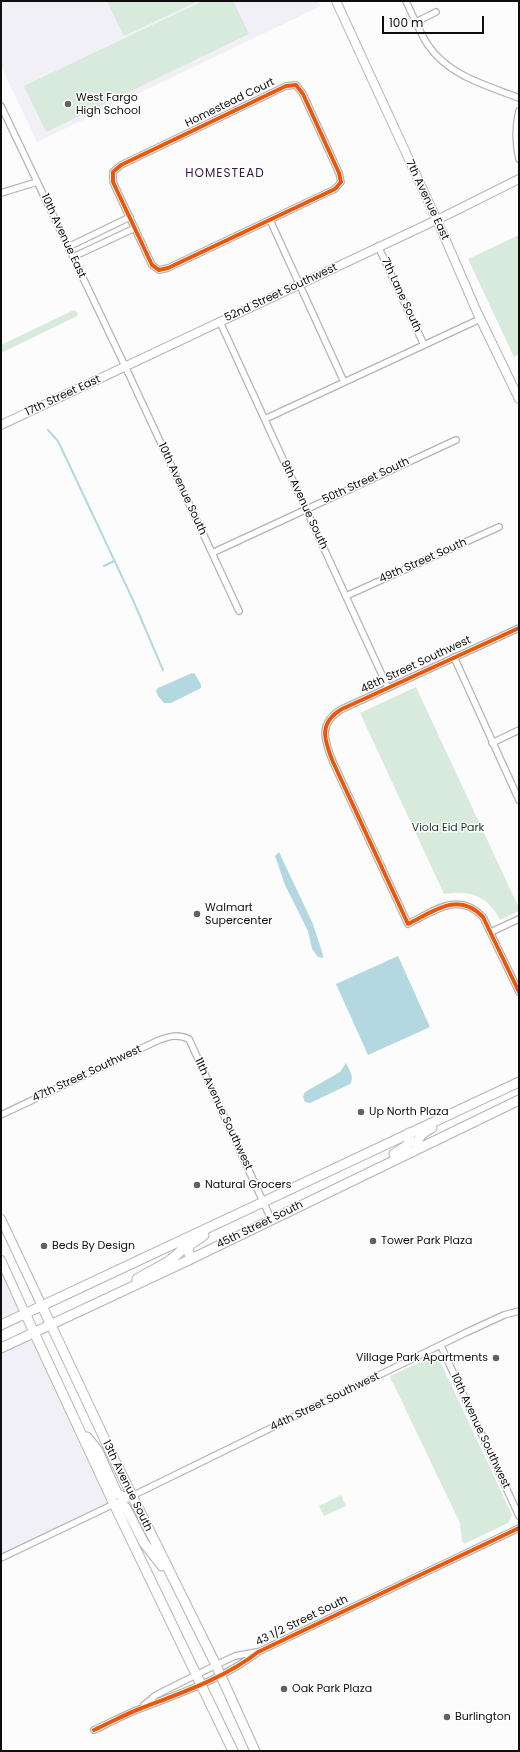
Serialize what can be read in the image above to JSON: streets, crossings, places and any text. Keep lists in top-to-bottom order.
{
  "streets": {
    "main road": ["45th Street South", "13th Avenue South"],
    "street": [
      "Homestead Court",
      "7th Avenue East",
      "10th Avenue East",
      "52nd Street Southwest",
      "7th Lane South",
      "17th Street East",
      "50th Street South",
      "10th Avenue South",
      "9th Avenue South",
      "49th Street South",
      "48th Street Southwest",
      "47th Street Southwest",
      "11th Avenue Southwest",
      "44th Street Southwest",
      "10th Avenue Southwest",
      "43 1/2 Street South"
    ]
  },
  "crossings": [
    ["7th Avenue East", "52nd Street Southwest"],
    ["10th Avenue East", "52nd Street Southwest"],
    ["10th Avenue East", "17th Street East"],
    ["10th Avenue East", "10th Avenue South"],
    ["52nd Street Southwest", "7th Lane South"],
    ["52nd Street Southwest", "17th Street East"],
    ["52nd Street Southwest", "10th Avenue South"],
    ["52nd Street Southwest", "9th Avenue South"],
    ["17th Street East", "10th Avenue South"],
    ["50th Street South", "10th Avenue South"],
    ["50th Street South", "9th Avenue South"],
    ["9th Avenue South", "49th Street South"],
    ["9th Avenue South", "48th Street Southwest"],
    ["47th Street Southwest", "11th Avenue Southwest"],
    ["11th Avenue Southwest", "45th Street South"],
    ["45th Street South", "13th Avenue South"],
    ["44th Street Southwest", "10th Avenue Southwest"],
    ["44th Street Southwest", "13th Avenue South"],
    ["13th Avenue South", "43 1/2 Street South"]
  ],
  "districts": ["HOMESTEAD"],
  "parks": ["Viola Eid Park"],
  "places": [
    "West Fargo High School",
    "Walmart Supercenter",
    "Up North Plaza",
    "Natural Grocers",
    "Tower Park Plaza",
    "Beds By Design",
    "Village Park Apartments",
    "Oak Park Plaza",
    "Burlington"
  ],
  "scale_bar": "100 m"
}
